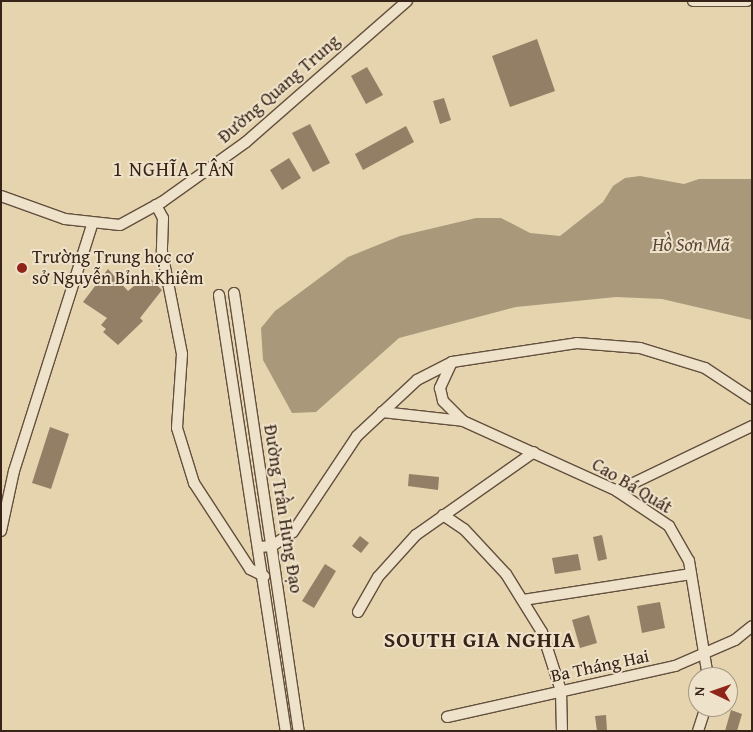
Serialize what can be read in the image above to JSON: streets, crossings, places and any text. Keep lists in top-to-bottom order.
{
  "streets": {
    "street": [
      "Đường Quang Trung",
      "Cao Bá Quát",
      "Đường Trần Hưng Đạo",
      "Ba Tháng Hai"
    ]
  },
  "crossings": [
    ["Cao Bá Quát", "Ba Tháng Hai"]
  ],
  "districts": ["1 NGHĨA TÂN", "SOUTH GIA NGHIA"],
  "water": ["Hồ Sơn Mã"],
  "places": ["Trường Trung học cơ sở Nguyễn Bỉnh Khiêm"],
  "north": "left"
}
